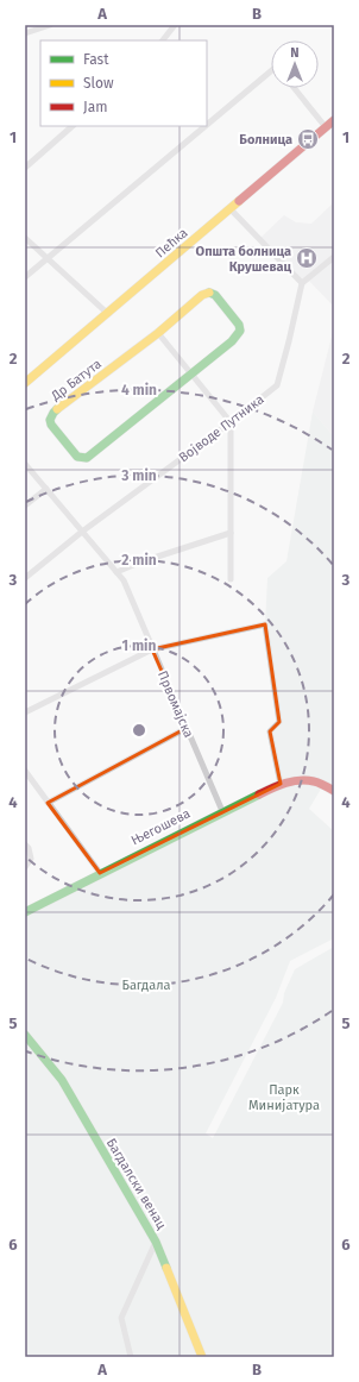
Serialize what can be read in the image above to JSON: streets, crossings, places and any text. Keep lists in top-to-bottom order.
{
  "streets": {
    "street": [
      "Пећка",
      "Др Батута",
      "Војводе Путника",
      "Првомајска",
      "Његошева",
      "Багдалски венац"
    ]
  },
  "crossings": [
    ["Војводе Путника", "Првомајска"],
    ["Првомајска", "Његошева"]
  ],
  "parks": ["Багдала", "Парк Минијатура"],
  "places": {
    "bus stop": ["Болница"],
    "hospital": ["Општа болница Крушевац"]
  },
  "legend": ["Fast", "Slow", "Jam"],
  "north": "top",
  "grid": {
    "columns": ["A", "B"],
    "rows": [
      "1",
      "2",
      "3",
      "4",
      "5",
      "6"
    ]
  },
  "rings": [
    "4 min",
    "3 min",
    "2 min",
    "1 min"
  ]
}
